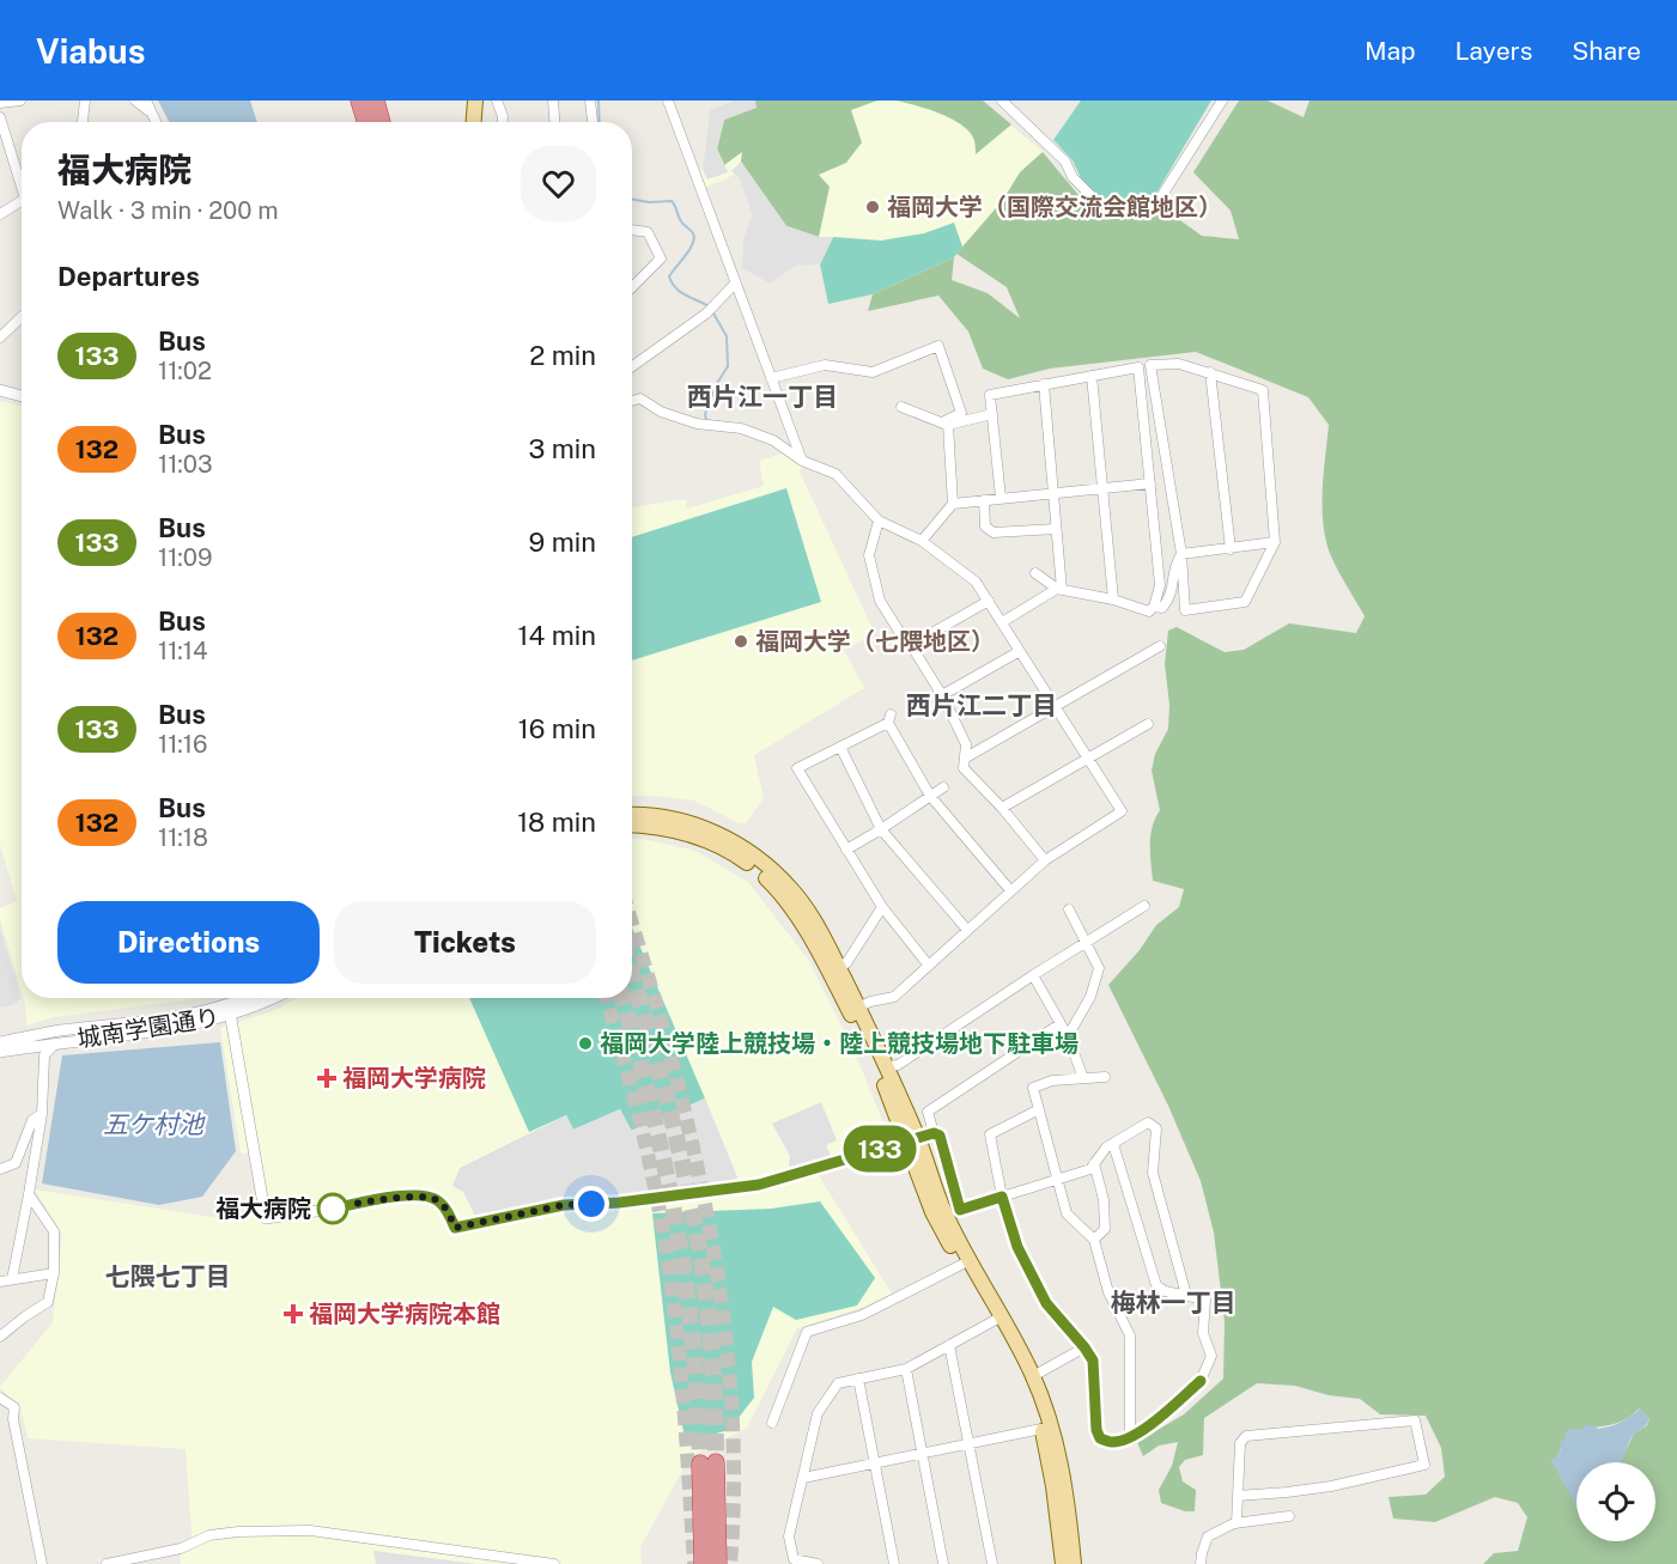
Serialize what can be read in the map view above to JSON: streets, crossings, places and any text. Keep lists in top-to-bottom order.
{
  "streets": {
    "street": ["城南学園通り"]
  },
  "districts": [
    "西片江一丁目",
    "西片江二丁目",
    "七隈七丁目",
    "梅林一丁目"
  ],
  "water": ["五ケ村池"],
  "places": {
    "other": [
      "福岡大学（国際交流会館地区）",
      "福岡大学（七隈地区）",
      "福岡大学陸上競技場・陸上競技場地下駐車場",
      "福大病院"
    ],
    "health": ["福岡大学病院", "福岡大学病院本館"]
  },
  "lines": ["bus line 133"],
  "page": {
    "header": "Viabus",
    "nav": ["Map", "Layers", "Share"],
    "on_map": "133",
    "heading": [
      ["福大病院", "Walk · 3 min · 200 m"],
      "Departures"
    ],
    "list": [
      {
        "mark": "133",
        "name": "Bus",
        "note": "11:02",
        "value": "2 min"
      },
      {
        "mark": "132",
        "name": "Bus",
        "note": "11:03",
        "value": "3 min"
      },
      {
        "mark": "133",
        "name": "Bus",
        "note": "11:09",
        "value": "9 min"
      },
      {
        "mark": "132",
        "name": "Bus",
        "note": "11:14",
        "value": "14 min"
      },
      {
        "mark": "133",
        "name": "Bus",
        "note": "11:16",
        "value": "16 min"
      },
      {
        "mark": "132",
        "name": "Bus",
        "note": "11:18",
        "value": "18 min"
      }
    ],
    "buttons": ["Directions", "Tickets"]
  }
}
